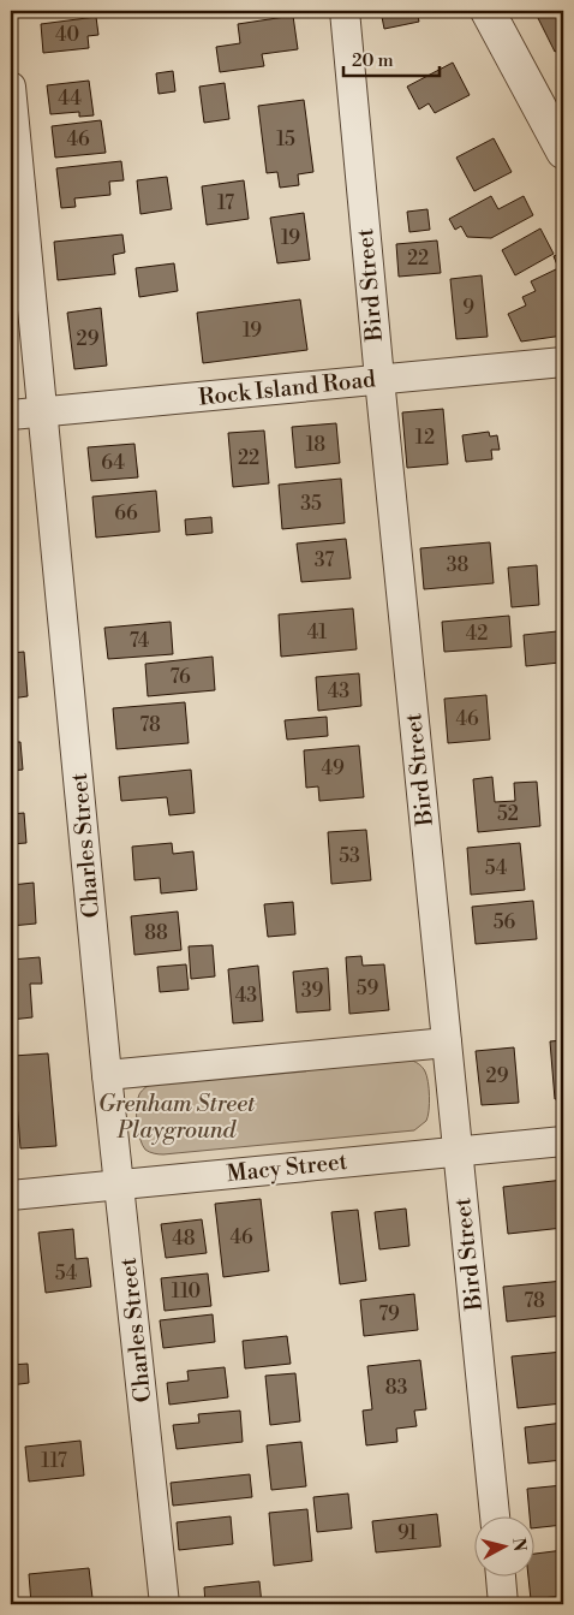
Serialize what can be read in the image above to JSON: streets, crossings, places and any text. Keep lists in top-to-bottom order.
{
  "streets": {
    "street": [
      "Bird Street",
      "Rock Island Road",
      "Charles Street",
      "Macy Street"
    ]
  },
  "crossings": [
    ["Bird Street", "Rock Island Road"],
    ["Bird Street", "Macy Street"],
    ["Rock Island Road", "Charles Street"],
    ["Charles Street", "Macy Street"]
  ],
  "parks": ["Grenham Street Playground"],
  "house_numbers": [
    "40",
    "44",
    "46",
    "15",
    "17",
    "19",
    "22",
    "9",
    "19",
    "29",
    "12",
    "18",
    "22",
    "64",
    "35",
    "66",
    "37",
    "38",
    "41",
    "42",
    "74",
    "76",
    "43",
    "46",
    "78",
    "49",
    "52",
    "53",
    "54",
    "56",
    "88",
    "59",
    "39",
    "43",
    "29",
    "46",
    "48",
    "54",
    "110",
    "78",
    "79",
    "83",
    "117",
    "91"
  ],
  "scale_bar": "20 m",
  "north": "right"
}
